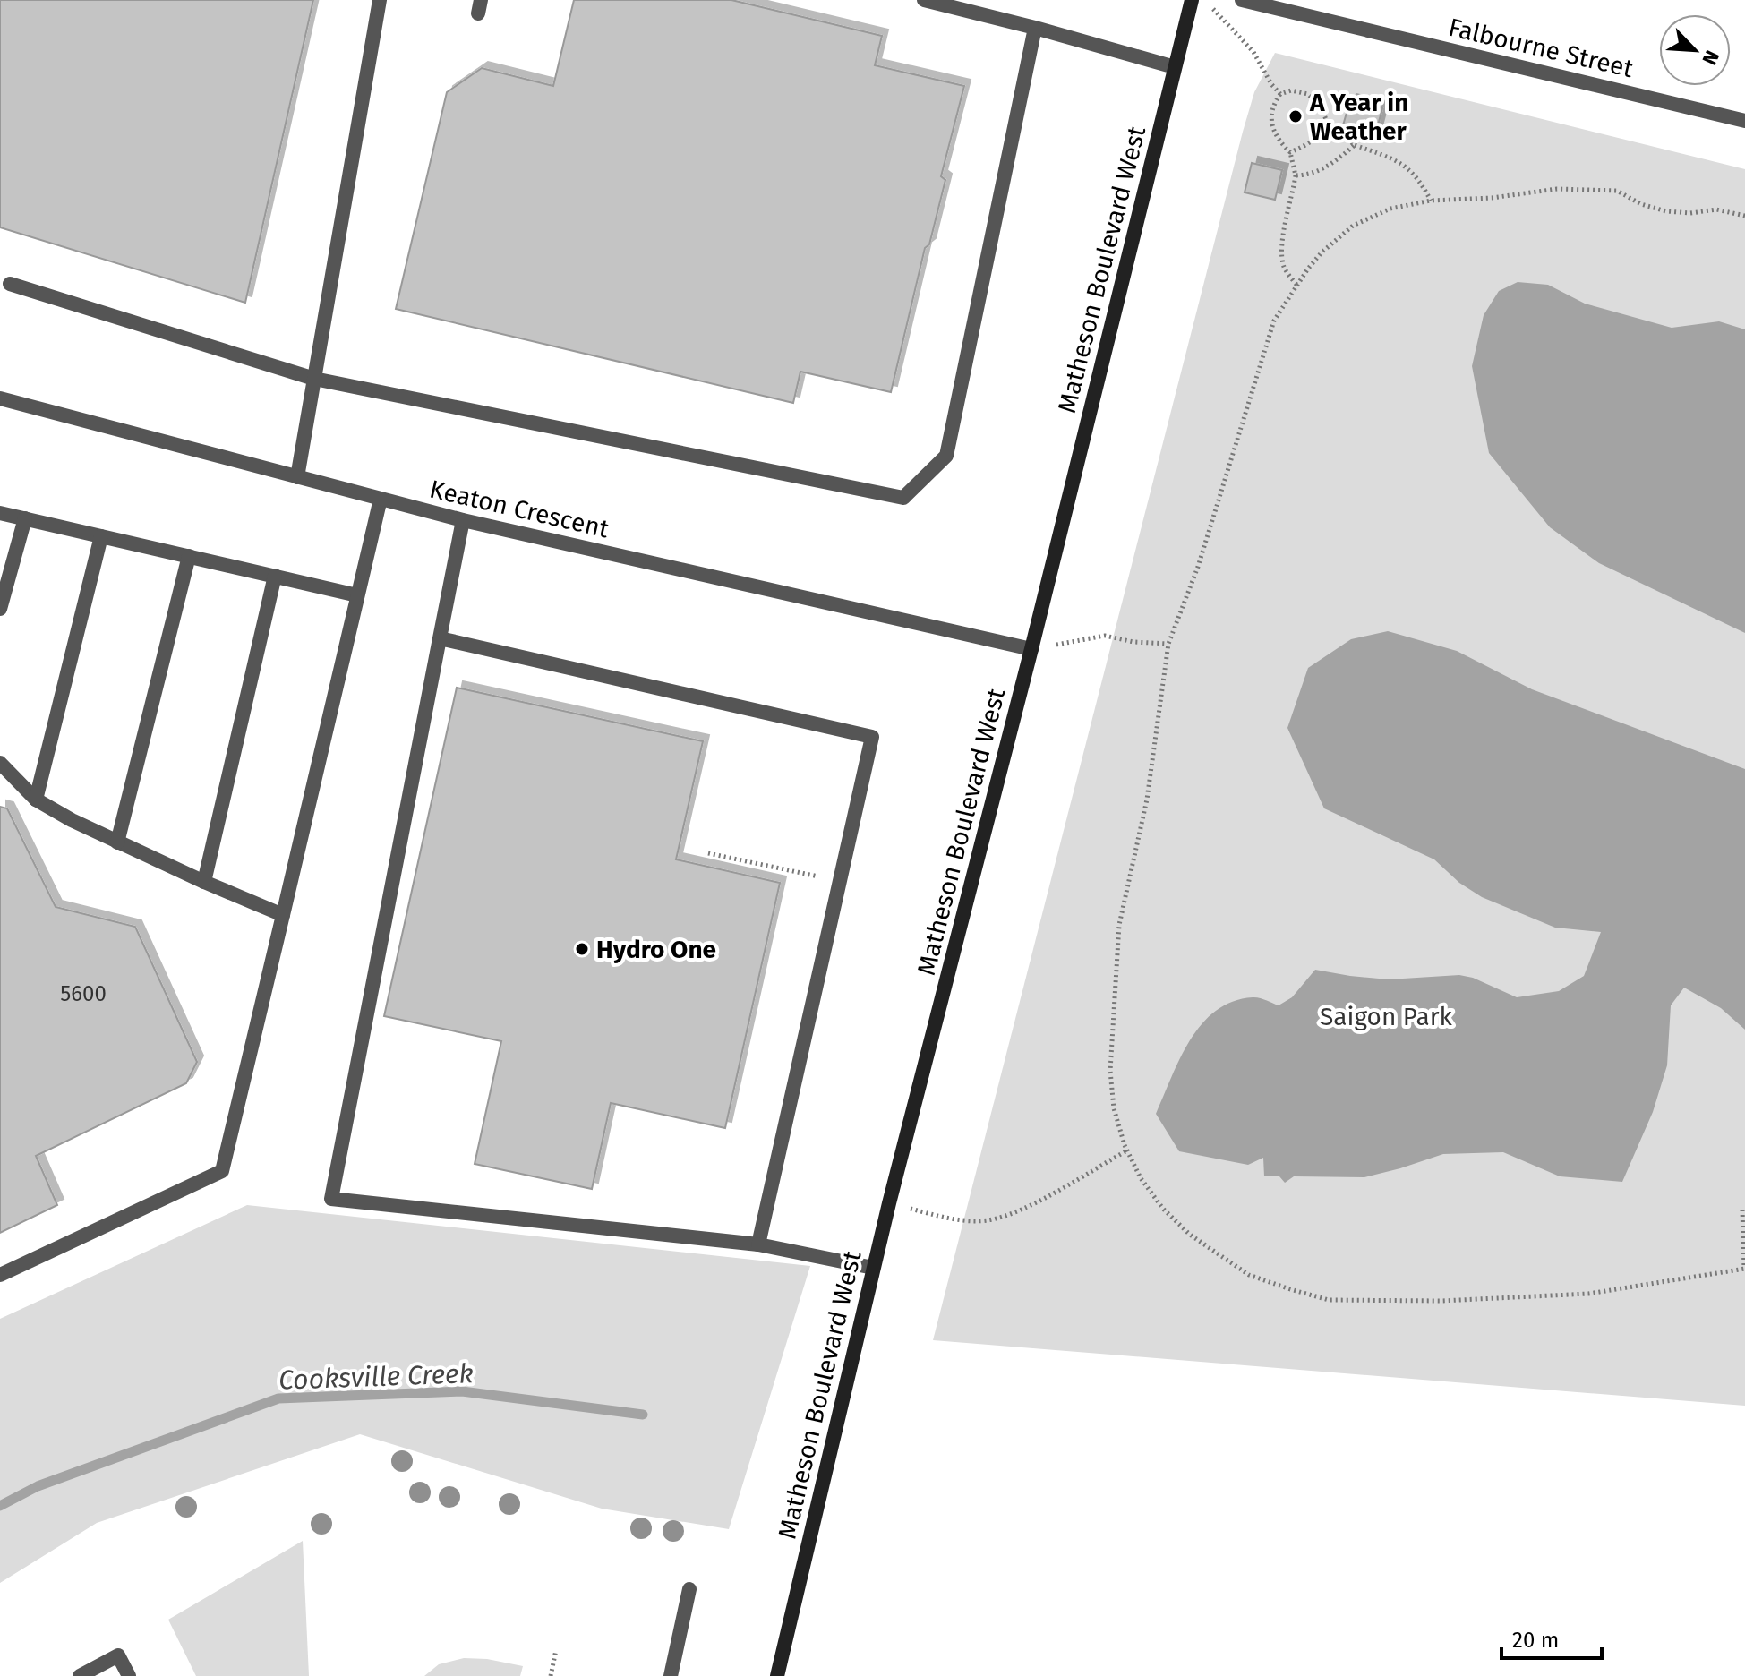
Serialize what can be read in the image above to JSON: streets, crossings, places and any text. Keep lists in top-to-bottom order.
{
  "streets": {
    "street": ["Falbourne Street", "Matheson Boulevard West", "Keaton Crescent"]
  },
  "crossings": [
    ["Matheson Boulevard West", "Keaton Crescent"]
  ],
  "water": ["Cooksville Creek"],
  "parks": ["Saigon Park"],
  "places": ["A Year in Weather", "Hydro One"],
  "house_numbers": ["5600"],
  "scale_bar": "20 m",
  "north": "bottom right"
}
